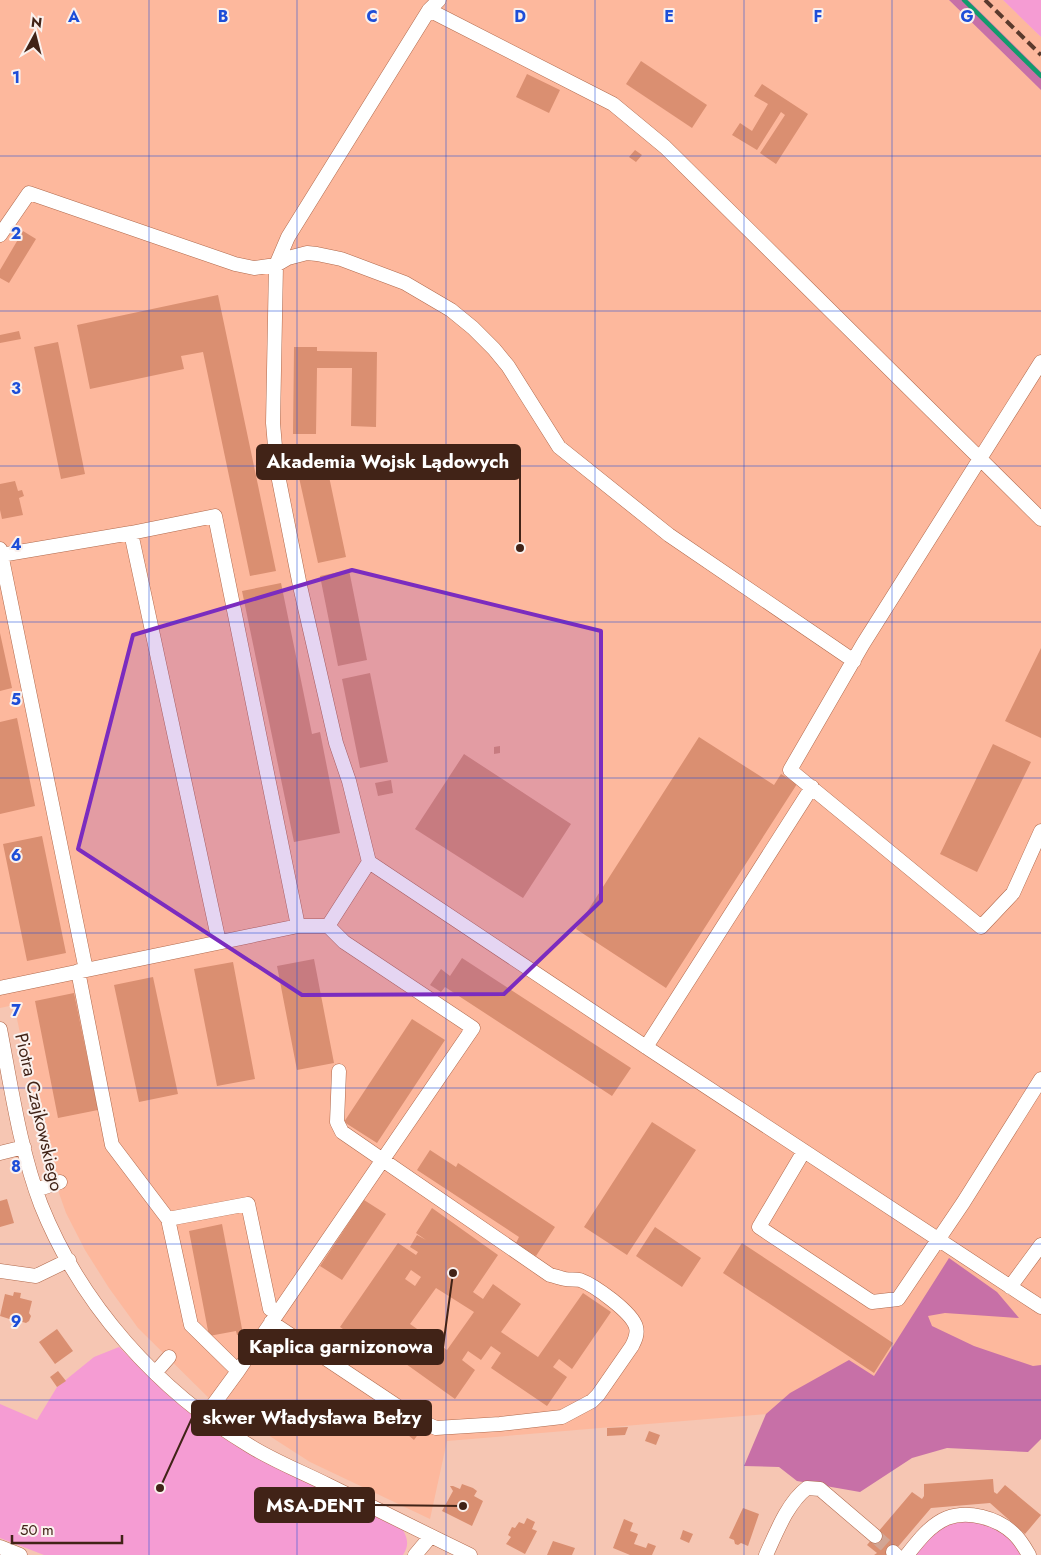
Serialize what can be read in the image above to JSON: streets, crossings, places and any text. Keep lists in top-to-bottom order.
{
  "streets": {
    "street": ["Piotra Czajkowskiego"]
  },
  "places": [
    "Akademia Wojsk Lądowych",
    "Kaplica garnizonowa",
    "skwer Władysława Bełzy",
    "MSA-DENT"
  ],
  "scale_bar": "50 m",
  "north": "top",
  "grid": {
    "columns": [
      "A",
      "B",
      "C",
      "D",
      "E",
      "F",
      "G"
    ],
    "rows": [
      "1",
      "2",
      "3",
      "4",
      "5",
      "6",
      "7",
      "8",
      "9"
    ]
  }
}
